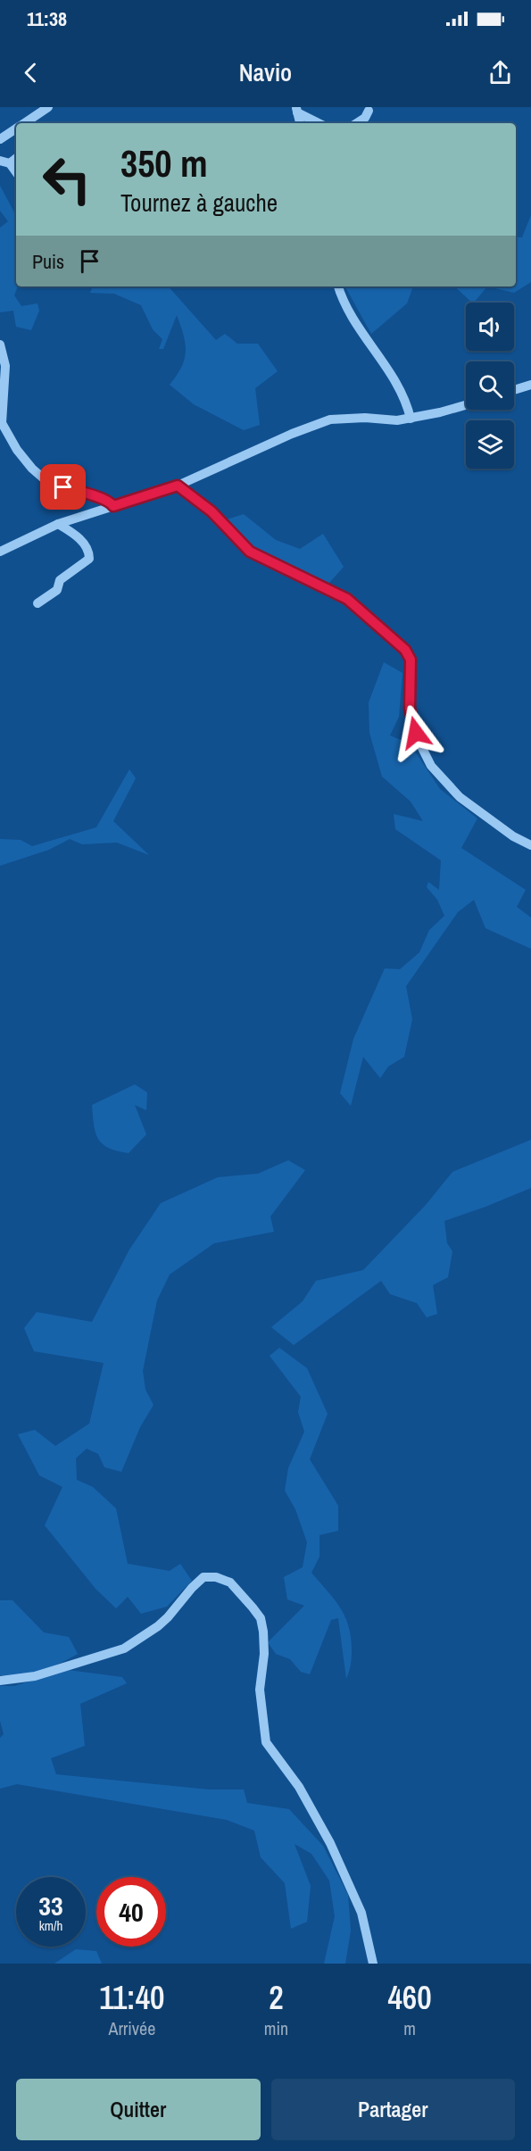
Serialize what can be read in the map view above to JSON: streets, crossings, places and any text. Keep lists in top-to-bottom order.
{
  "page": {
    "status": "11:38",
    "header": "Navio",
    "turn": ["350 m", "Tournez à gauche"],
    "then": "Puis",
    "speed": "33 km/h",
    "limit": "40",
    "eta": [
      "11:40",
      "Arrivée",
      "2",
      "min",
      "460",
      "m"
    ],
    "buttons": ["Quitter", "Partager"]
  }
}
